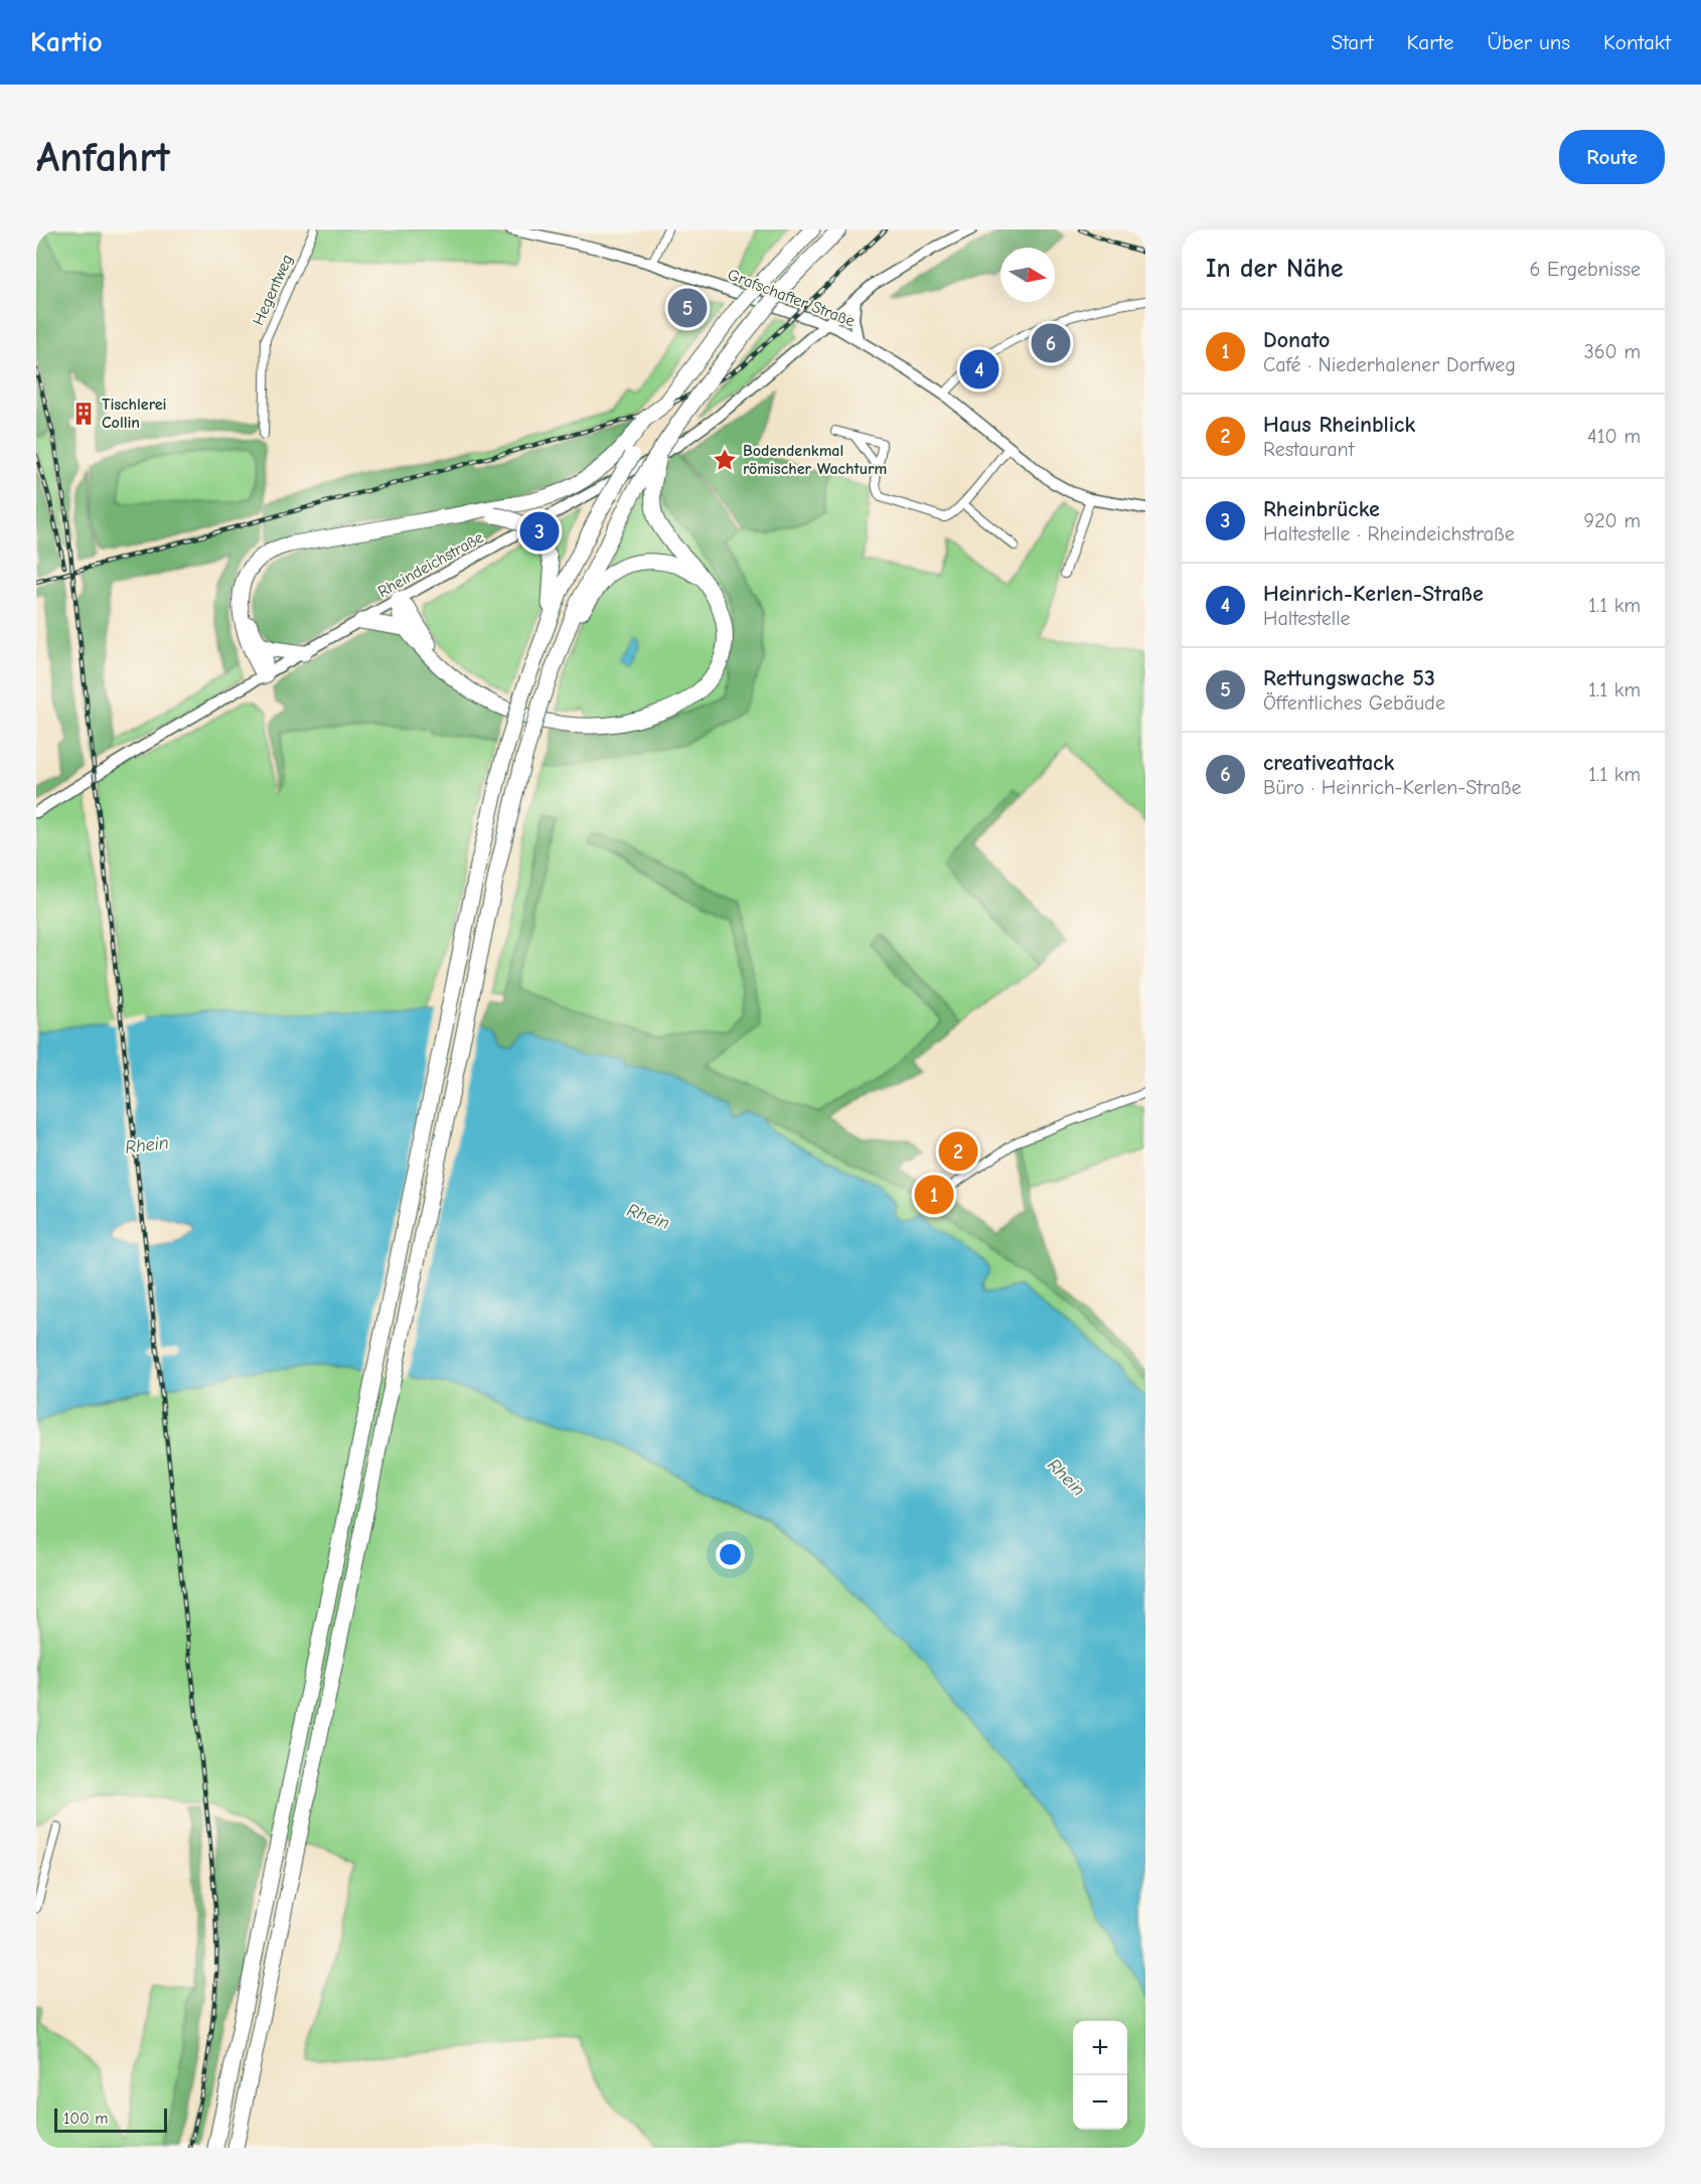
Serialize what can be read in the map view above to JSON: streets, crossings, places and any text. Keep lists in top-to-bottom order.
{
  "streets": {
    "main road": ["Grafschafter Straße", "Rheindeichstraße"],
    "street": ["Hegentweg"]
  },
  "crossings": [
    ["Grafschafter Straße", "Rheindeichstraße"]
  ],
  "water": ["Rhein"],
  "places": {
    "building": ["Tischlerei Collin"],
    "place": ["Bodendenkmal römischer Wachturm"]
  },
  "scale_bar": "100 m",
  "north": "right",
  "page": {
    "header": "Kartio",
    "nav": [
      "Start",
      "Karte",
      "Über uns",
      "Kontakt"
    ],
    "buttons": "Route",
    "title": "Anfahrt",
    "heading": ["In der Nähe", "6 Ergebnisse"],
    "pins": [
      "5",
      "6",
      "4",
      "3",
      "2",
      "1"
    ],
    "list": [
      {
        "mark": "1",
        "name": "Donato",
        "note": "Café · Niederhalener Dorfweg",
        "value": "360 m"
      },
      {
        "mark": "2",
        "name": "Haus Rheinblick",
        "note": "Restaurant",
        "value": "410 m"
      },
      {
        "mark": "3",
        "name": "Rheinbrücke",
        "note": "Haltestelle · Rheindeichstraße",
        "value": "920 m"
      },
      {
        "mark": "4",
        "name": "Heinrich-Kerlen-Straße",
        "note": "Haltestelle",
        "value": "1.1 km"
      },
      {
        "mark": "5",
        "name": "Rettungswache 53",
        "note": "Öffentliches Gebäude",
        "value": "1.1 km"
      },
      {
        "mark": "6",
        "name": "creativeattack",
        "note": "Büro · Heinrich-Kerlen-Straße",
        "value": "1.1 km"
      }
    ],
    "map_buttons": ["+", "−"],
    "scale": "100 m"
  }
}
